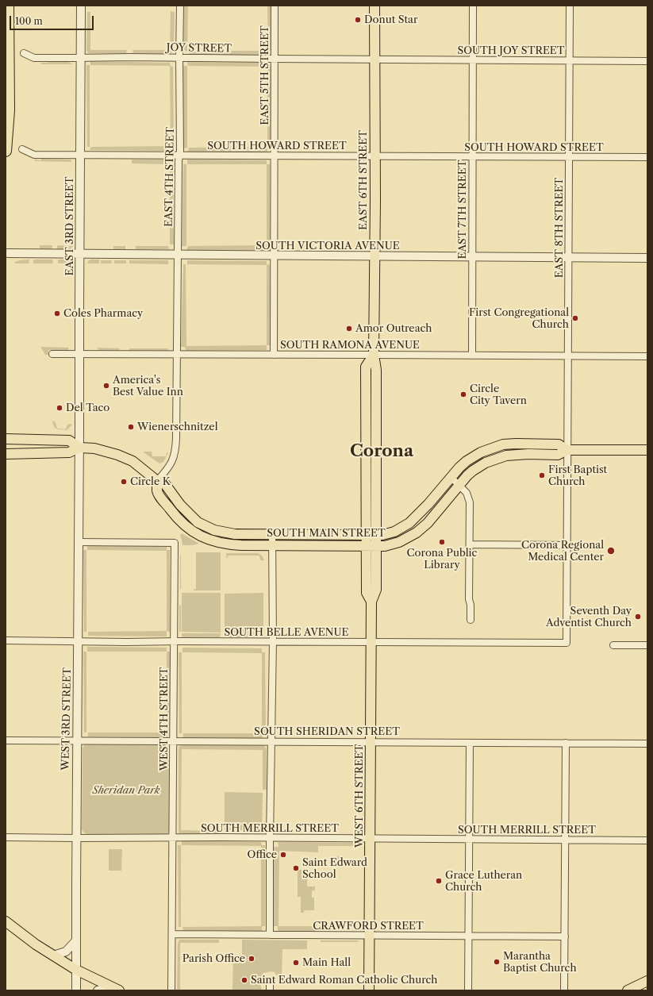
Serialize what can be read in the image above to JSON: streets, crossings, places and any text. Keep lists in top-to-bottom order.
{
  "streets": {
    "main road": ["EAST 6TH STREET", "SOUTH MAIN STREET", "WEST 6TH STREET"],
    "street": [
      "JOY STREET",
      "SOUTH JOY STREET",
      "EAST 5TH STREET",
      "SOUTH HOWARD STREET",
      "EAST 4TH STREET",
      "EAST 7TH STREET",
      "EAST 3RD STREET",
      "EAST 8TH STREET",
      "SOUTH VICTORIA AVENUE",
      "SOUTH RAMONA AVENUE",
      "SOUTH BELLE AVENUE",
      "WEST 3RD STREET",
      "WEST 4TH STREET",
      "SOUTH SHERIDAN STREET",
      "SOUTH MERRILL STREET",
      "CRAWFORD STREET"
    ]
  },
  "crossings": [
    ["JOY STREET", "SOUTH JOY STREET"],
    ["JOY STREET", "EAST 5TH STREET"],
    ["JOY STREET", "EAST 4TH STREET"],
    ["JOY STREET", "EAST 6TH STREET"],
    ["JOY STREET", "EAST 3RD STREET"],
    ["SOUTH JOY STREET", "EAST 6TH STREET"],
    ["SOUTH JOY STREET", "EAST 7TH STREET"],
    ["SOUTH JOY STREET", "EAST 8TH STREET"],
    ["EAST 5TH STREET", "SOUTH HOWARD STREET"],
    ["EAST 5TH STREET", "SOUTH VICTORIA AVENUE"],
    ["EAST 5TH STREET", "SOUTH RAMONA AVENUE"],
    ["SOUTH HOWARD STREET", "EAST 4TH STREET"],
    ["SOUTH HOWARD STREET", "EAST 6TH STREET"],
    ["SOUTH HOWARD STREET", "EAST 7TH STREET"],
    ["SOUTH HOWARD STREET", "EAST 3RD STREET"],
    ["SOUTH HOWARD STREET", "EAST 8TH STREET"],
    ["EAST 4TH STREET", "SOUTH VICTORIA AVENUE"],
    ["EAST 4TH STREET", "SOUTH RAMONA AVENUE"],
    ["EAST 6TH STREET", "SOUTH VICTORIA AVENUE"],
    ["EAST 6TH STREET", "SOUTH RAMONA AVENUE"],
    ["EAST 6TH STREET", "SOUTH MAIN STREET"],
    ["EAST 6TH STREET", "WEST 6TH STREET"],
    ["EAST 7TH STREET", "SOUTH VICTORIA AVENUE"],
    ["EAST 7TH STREET", "SOUTH RAMONA AVENUE"],
    ["EAST 3RD STREET", "SOUTH VICTORIA AVENUE"],
    ["EAST 3RD STREET", "SOUTH RAMONA AVENUE"],
    ["EAST 8TH STREET", "SOUTH VICTORIA AVENUE"],
    ["EAST 8TH STREET", "SOUTH RAMONA AVENUE"],
    ["EAST 8TH STREET", "SOUTH MAIN STREET"],
    ["EAST 8TH STREET", "SOUTH BELLE AVENUE"],
    ["SOUTH MAIN STREET", "WEST 3RD STREET"],
    ["SOUTH MAIN STREET", "WEST 6TH STREET"],
    ["SOUTH BELLE AVENUE", "WEST 3RD STREET"],
    ["SOUTH BELLE AVENUE", "WEST 4TH STREET"],
    ["SOUTH BELLE AVENUE", "WEST 6TH STREET"],
    ["WEST 3RD STREET", "WEST 4TH STREET"],
    ["WEST 3RD STREET", "SOUTH SHERIDAN STREET"],
    ["WEST 3RD STREET", "SOUTH MERRILL STREET"],
    ["WEST 4TH STREET", "SOUTH SHERIDAN STREET"],
    ["WEST 4TH STREET", "SOUTH MERRILL STREET"],
    ["WEST 4TH STREET", "CRAWFORD STREET"],
    ["SOUTH SHERIDAN STREET", "WEST 6TH STREET"],
    ["WEST 6TH STREET", "SOUTH MERRILL STREET"],
    ["WEST 6TH STREET", "CRAWFORD STREET"]
  ],
  "districts": ["Corona"],
  "parks": ["Sheridan Park"],
  "places": [
    "Donut Star",
    "Coles Pharmacy",
    "First Congregational Church",
    "Amor Outreach",
    "America's Best Value Inn",
    "Circle City Tavern",
    "Del Taco",
    "Wienerschnitzel",
    "First Baptist Church",
    "Circle K",
    "Corona Public Library",
    "Corona Regional Medical Center",
    "Seventh Day Adventist Church",
    "Office",
    "Saint Edward School",
    "Grace Lutheran Church",
    "Parish Office",
    "Marantha Baptist Church",
    "Main Hall",
    "Saint Edward Roman Catholic Church"
  ],
  "scale_bar": "100 m"
}
